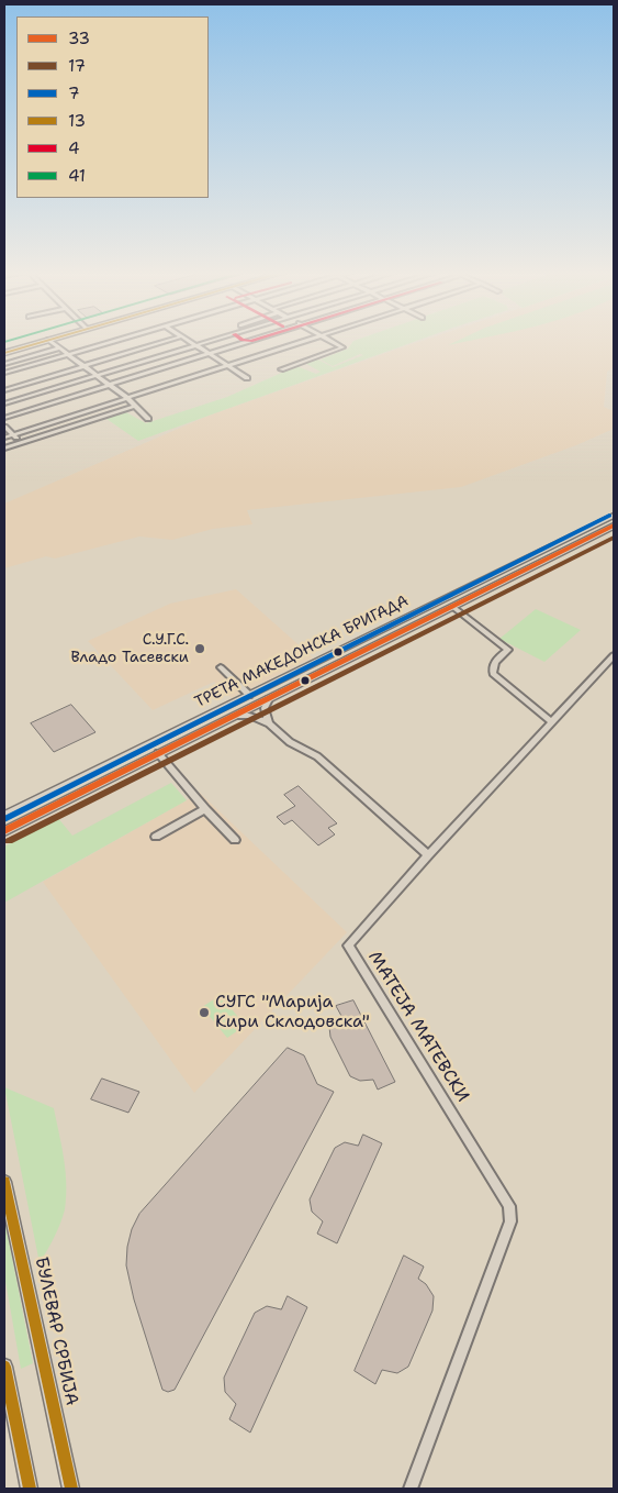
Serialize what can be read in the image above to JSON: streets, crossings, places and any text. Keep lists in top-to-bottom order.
{
  "streets": {
    "street": ["ТРЕТА МАКЕДОНСКА БРИГАДА", "МАТЕЈА МАТЕВСКИ", "БУЛЕВАР СРБИЈА"]
  },
  "places": ["С.У.Г.С. Владо Тасевски", "СУГС \"Марија Кири Склодовска\""],
  "lines": [
    "transit line 13",
    "transit line 41",
    "transit line 7",
    "transit line 33",
    "transit line 17"
  ],
  "legend": [
    "33",
    "17",
    "7",
    "13",
    "4",
    "41"
  ]
}
